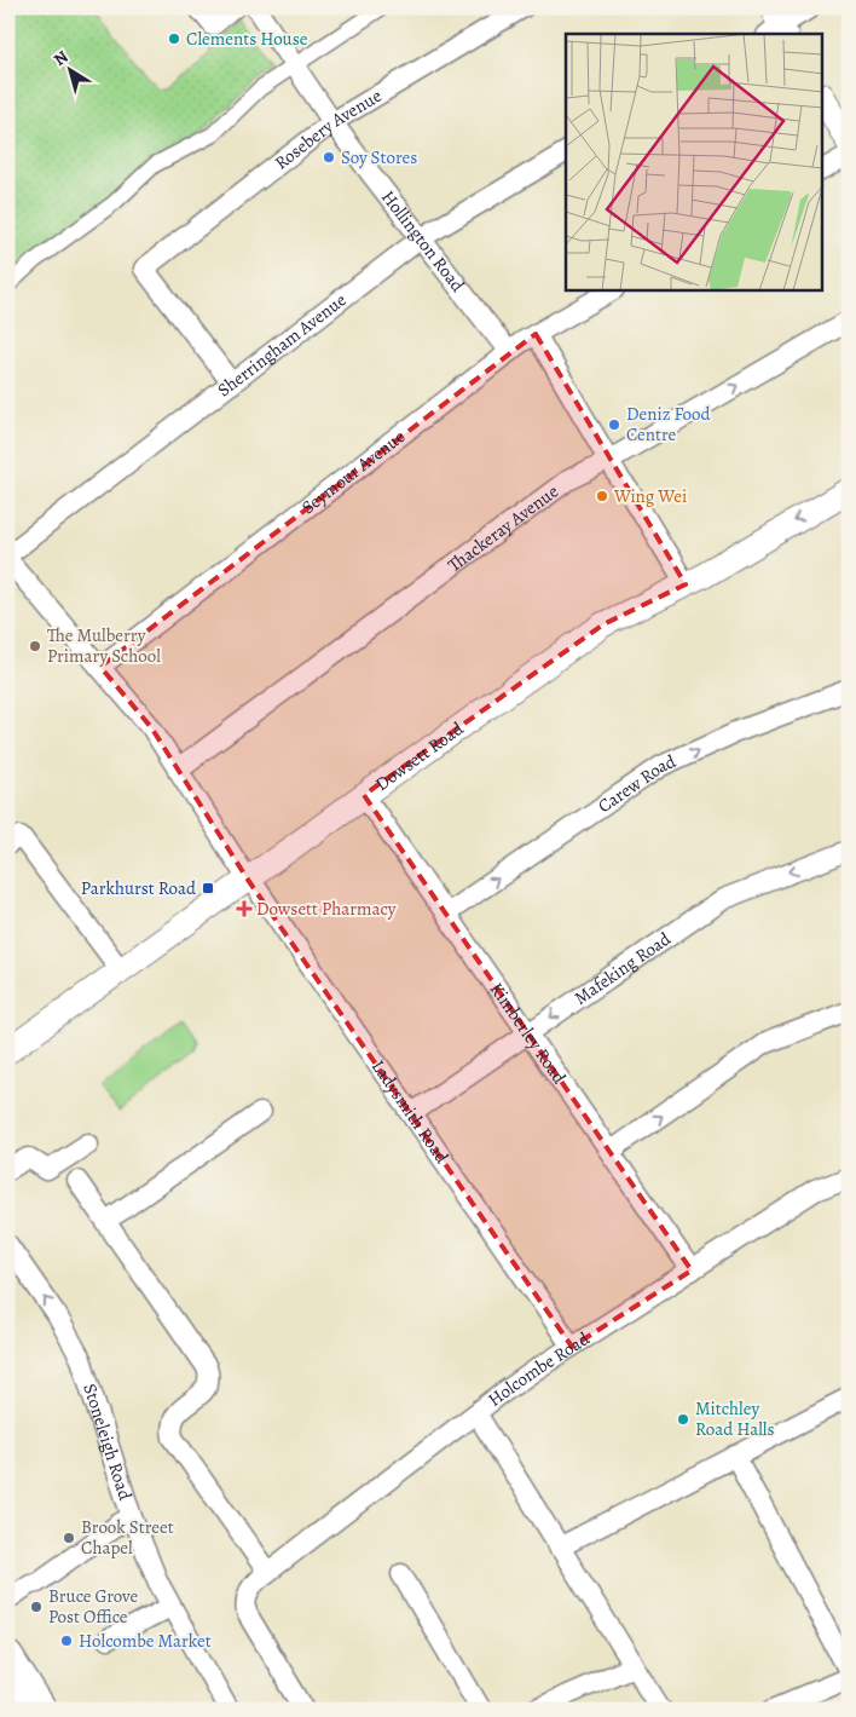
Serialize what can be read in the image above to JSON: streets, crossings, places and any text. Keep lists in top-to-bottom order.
{
  "streets": {
    "street": [
      "Rosebery Avenue",
      "Hollington Road",
      "Sherringham Avenue",
      "Seymour Avenue",
      "Thackeray Avenue",
      "Dowsett Road",
      "Carew Road",
      "Mafeking Road",
      "Kimberley Road",
      "Ladysmith Road",
      "Holcombe Road",
      "Stoneleigh Road"
    ]
  },
  "crossings": [
    ["Rosebery Avenue", "Hollington Road"],
    ["Rosebery Avenue", "Sherringham Avenue"],
    ["Hollington Road", "Sherringham Avenue"],
    ["Hollington Road", "Seymour Avenue"],
    ["Dowsett Road", "Kimberley Road"],
    ["Dowsett Road", "Ladysmith Road"],
    ["Carew Road", "Kimberley Road"],
    ["Mafeking Road", "Kimberley Road"],
    ["Mafeking Road", "Ladysmith Road"],
    ["Kimberley Road", "Holcombe Road"],
    ["Ladysmith Road", "Holcombe Road"]
  ],
  "one_way": ["Carew Road"],
  "places": {
    "other": [
      "Clements House",
      "Soy Stores",
      "Deniz Food Centre",
      "Wing Wei",
      "The Mulberry Primary School",
      "Mitchley Road Halls",
      "Brook Street Chapel",
      "Bruce Grove Post Office",
      "Holcombe Market"
    ],
    "transit": ["Parkhurst Road"],
    "health": ["Dowsett Pharmacy"]
  },
  "north": "top left"
}
